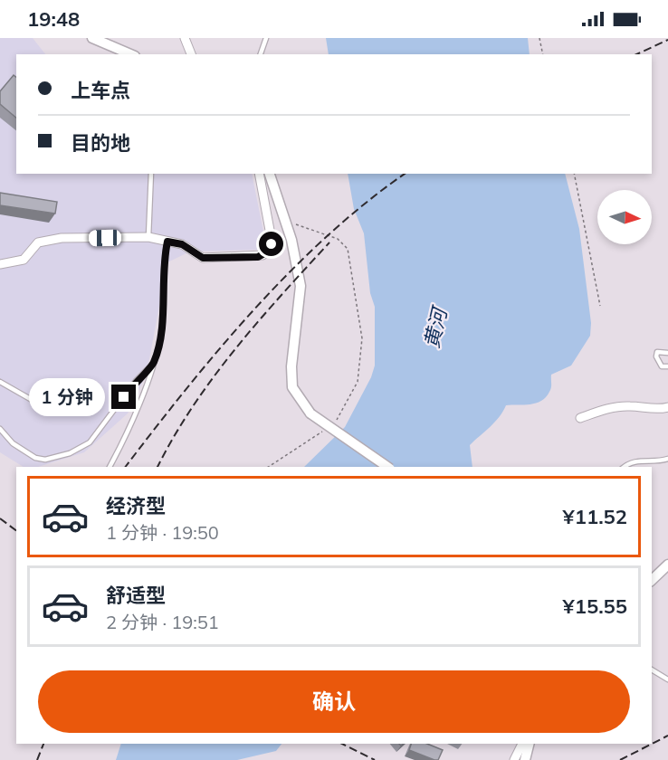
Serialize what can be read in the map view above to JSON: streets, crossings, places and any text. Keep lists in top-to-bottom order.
{
  "water": ["黄河"],
  "north": "right",
  "page": {
    "status": "19:48",
    "banner": ["上车点", "目的地"],
    "bubble": "1 分钟",
    "list": [
      {
        "name": "经济型",
        "note": "1 分钟 · 19:50",
        "value": "¥11.52"
      },
      {
        "name": "舒适型",
        "note": "2 分钟 · 19:51",
        "value": "¥15.55"
      }
    ],
    "buttons": "确认"
  }
}
